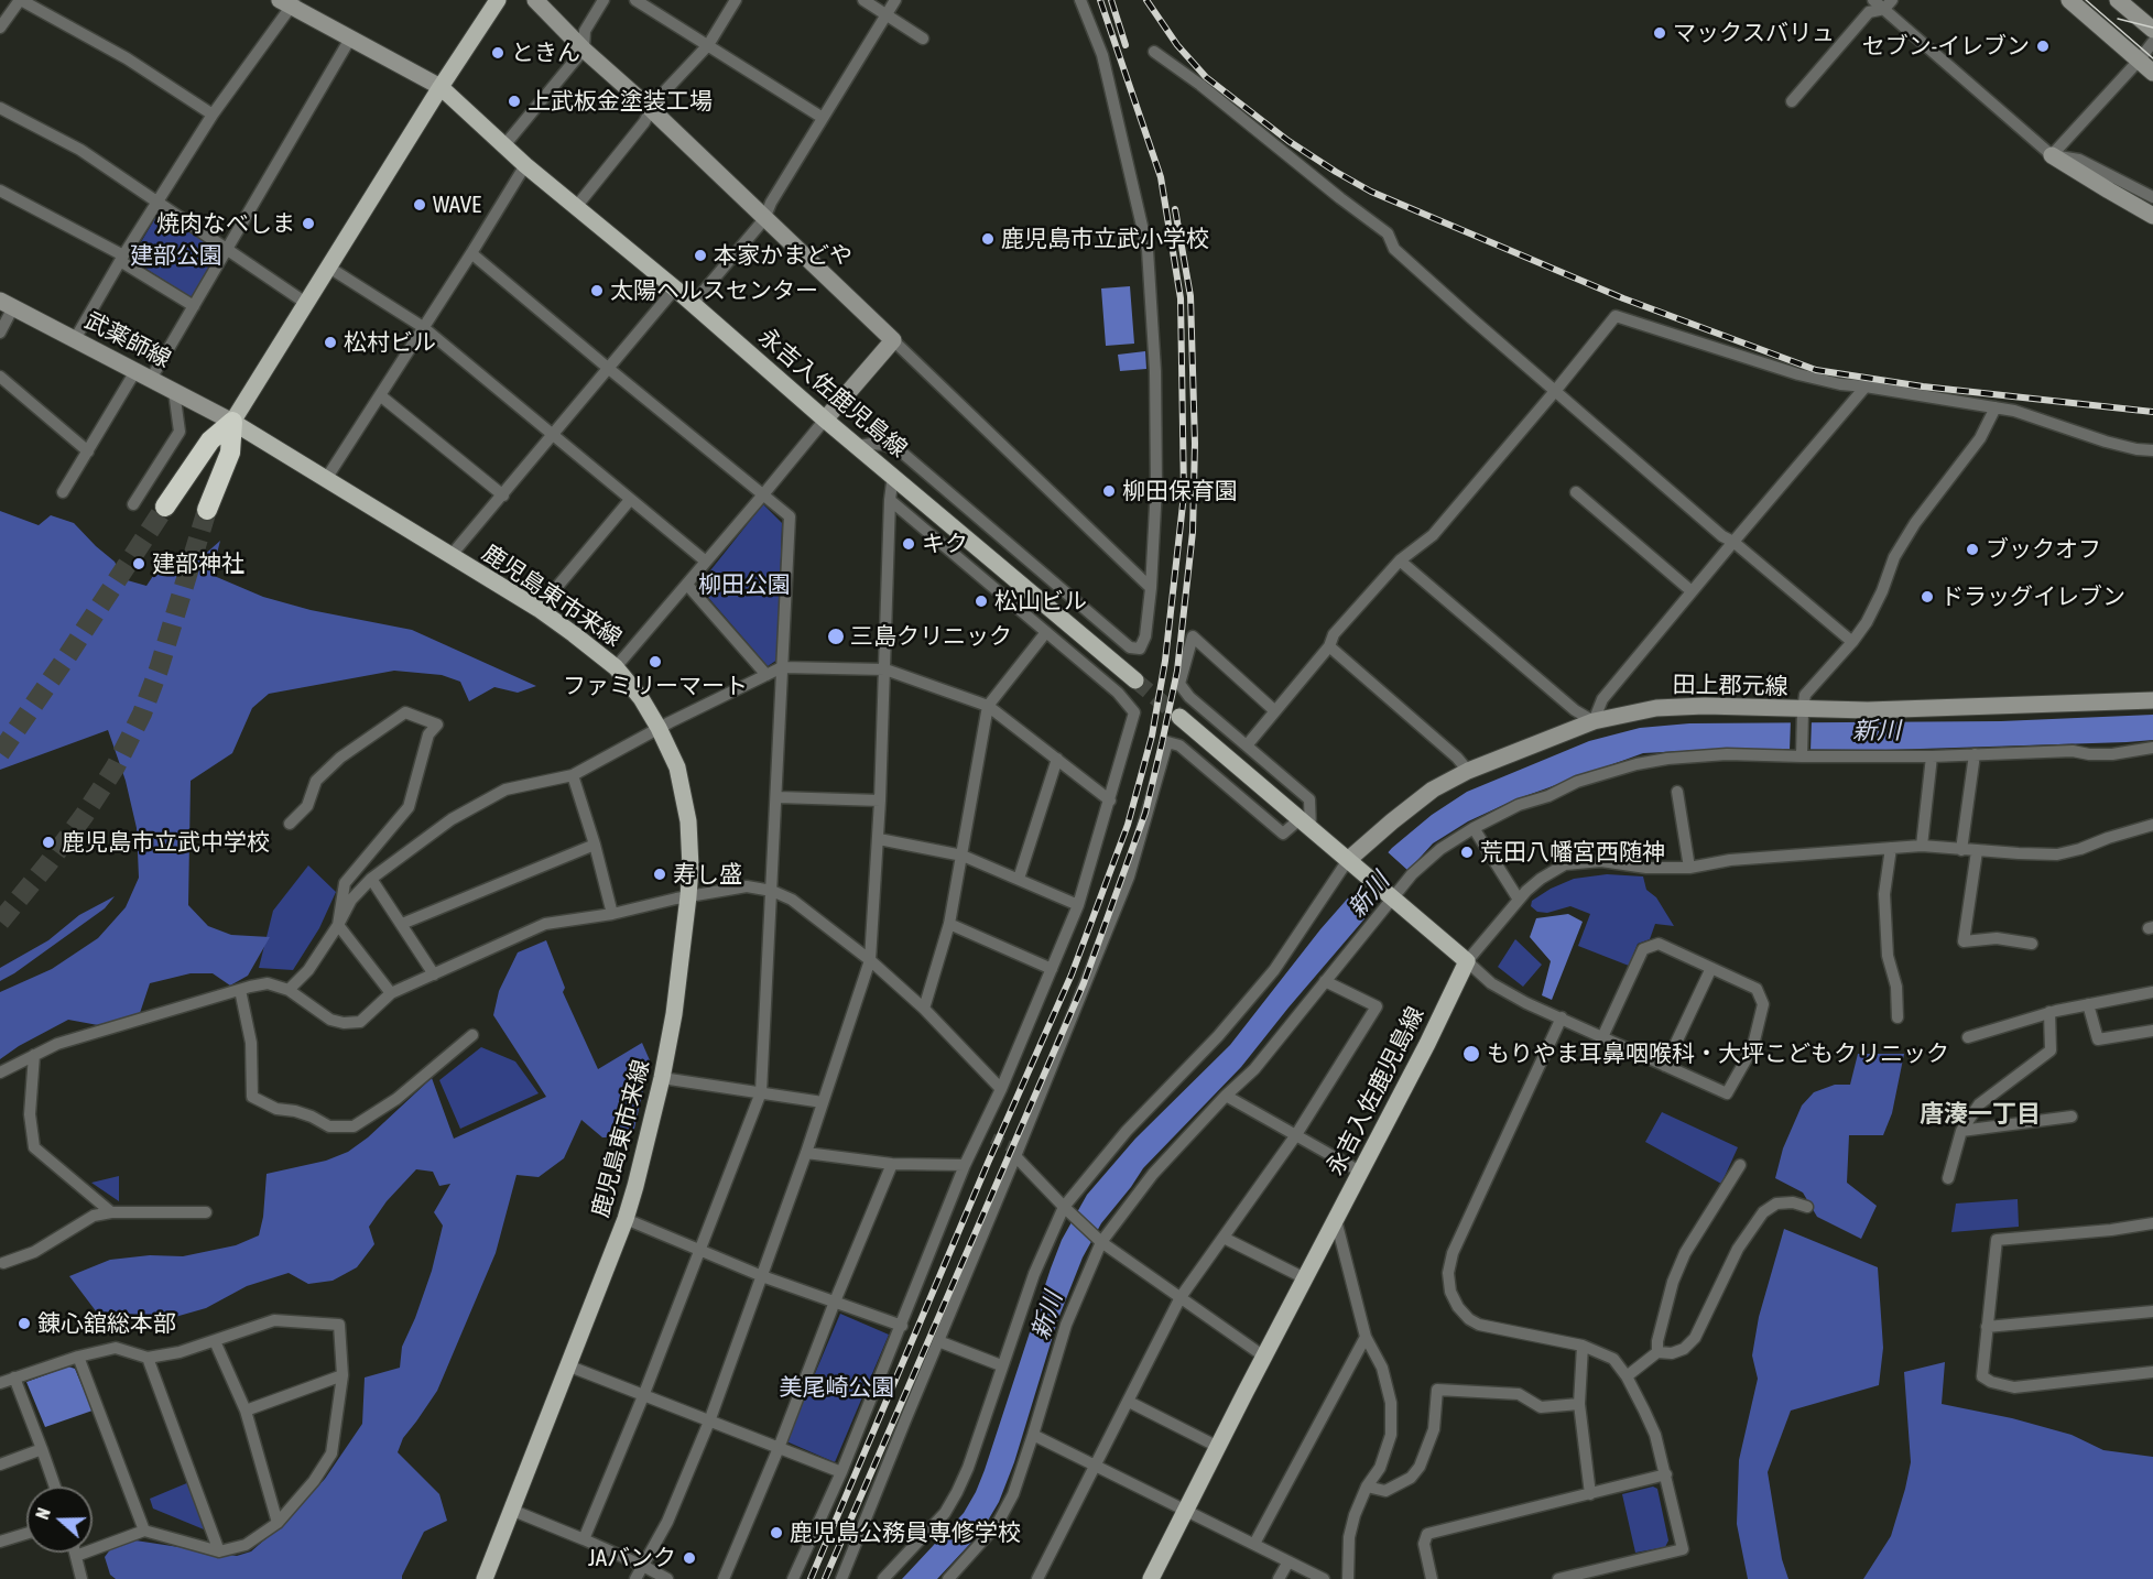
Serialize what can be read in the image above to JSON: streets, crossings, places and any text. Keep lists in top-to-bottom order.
{
  "streets": {
    "main road": ["永吉入佐鹿児島線", "鹿児島東市来線"],
    "street": ["武薬師線", "田上郡元線"]
  },
  "crossings": [
    ["武薬師線", "鹿児島東市来線"]
  ],
  "districts": ["唐湊一丁目"],
  "water": ["新川"],
  "parks": ["建部公園", "柳田公園", "美尾崎公園"],
  "places": [
    "マックスバリュ",
    "セブン-イレブン",
    "ときん",
    "上武板金塗装工場",
    "WAVE",
    "焼肉なべしま",
    "鹿児島市立武小学校",
    "本家かまどや",
    "太陽ヘルスセンター",
    "松村ビル",
    "柳田保育園",
    "キク",
    "ブックオフ",
    "建部神社",
    "ドラッグイレブン",
    "松山ビル",
    "三島クリニック",
    "ファミリーマート",
    "鹿児島市立武中学校",
    "荒田八幡宮西随神",
    "寿し盛",
    "もりやま耳鼻咽喉科・大坪こどもクリニック",
    "錬心舘総本部",
    "鹿児島公務員専修学校",
    "JAバンク"
  ],
  "north": "left"
}
